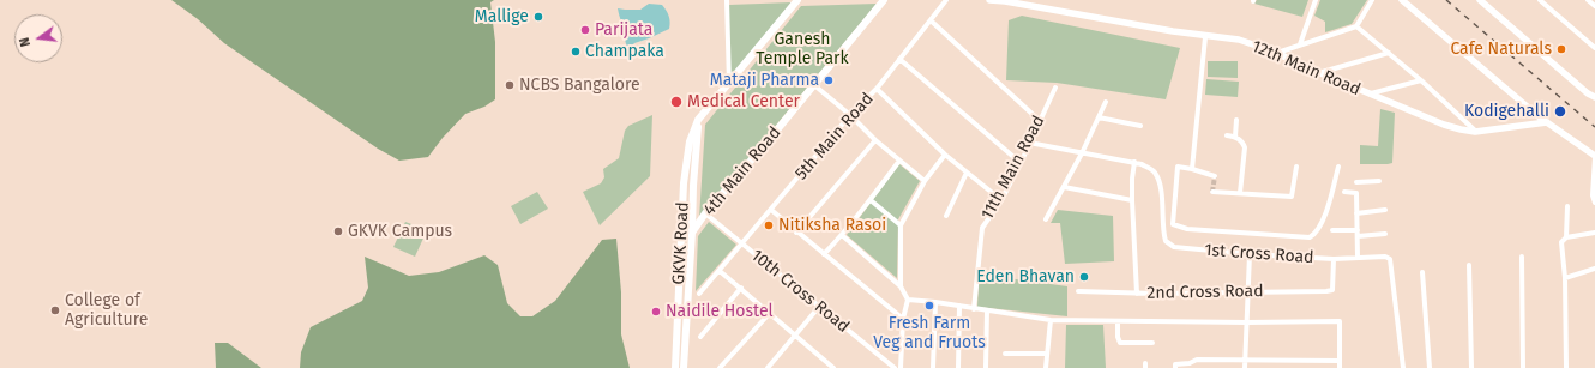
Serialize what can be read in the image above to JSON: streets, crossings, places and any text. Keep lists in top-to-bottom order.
{
  "streets": {
    "main road": ["4th Main Road", "GKVK Road"],
    "street": [
      "12th Main Road",
      "5th Main Road",
      "11th Main Road",
      "1st Cross Road",
      "10th Cross Road",
      "2nd Cross Road"
    ]
  },
  "crossings": [
    ["5th Main Road", "10th Cross Road"],
    ["4th Main Road", "GKVK Road"],
    ["4th Main Road", "10th Cross Road"],
    ["1st Cross Road", "2nd Cross Road"]
  ],
  "parks": ["Ganesh Temple Park"],
  "places": [
    "Mallige",
    "Parijata",
    "Cafe Naturals",
    "Champaka",
    "Mataji Pharma",
    "NCBS Bangalore",
    "Medical Center",
    "Kodigehalli",
    "Nitiksha Rasoi",
    "GKVK Campus",
    "Eden Bhavan",
    "Fresh Farm Veg and Fruots",
    "College of Agriculture",
    "Naidile Hostel"
  ],
  "north": "left"
}
